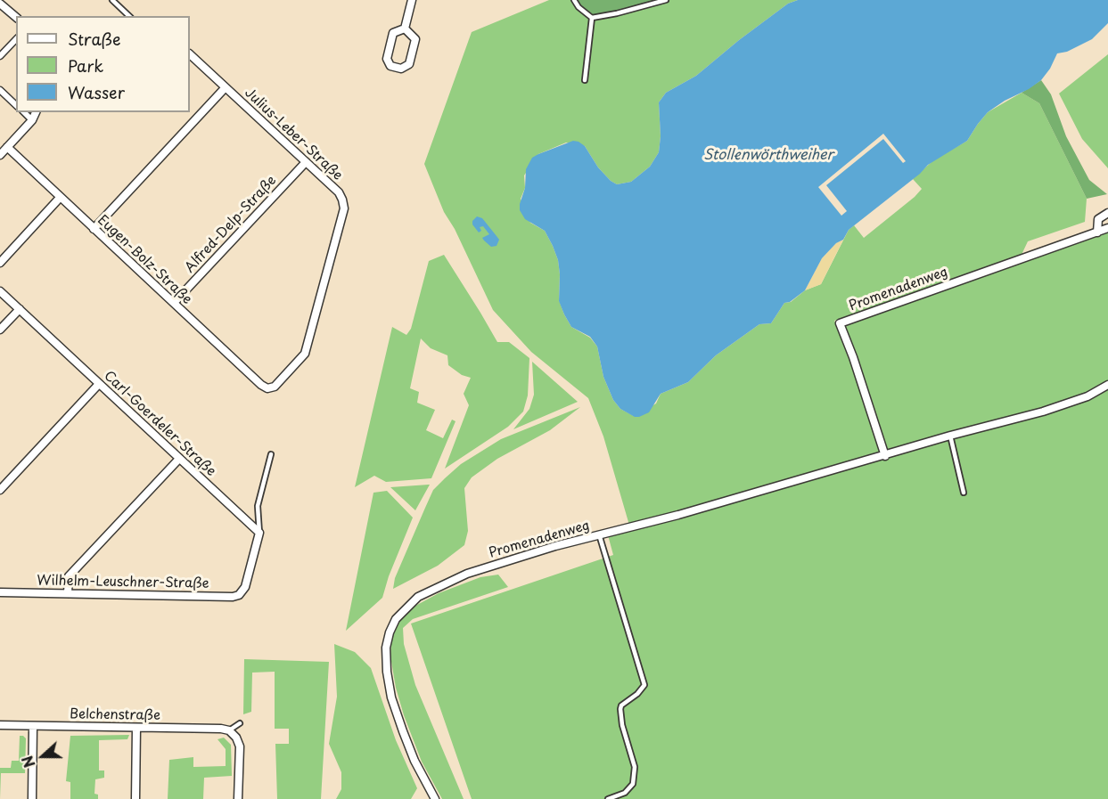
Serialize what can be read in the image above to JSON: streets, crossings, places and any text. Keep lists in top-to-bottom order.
{
  "streets": {
    "street": [
      "Julius-Leber-Straße",
      "Alfred-Delp-Straße",
      "Eugen-Bolz-Straße",
      "Promenadenweg",
      "Carl-Goerdeler-Straße",
      "Wilhelm-Leuschner-Straße",
      "Belchenstraße"
    ]
  },
  "crossings": [
    ["Julius-Leber-Straße", "Alfred-Delp-Straße"],
    ["Julius-Leber-Straße", "Eugen-Bolz-Straße"],
    ["Alfred-Delp-Straße", "Eugen-Bolz-Straße"],
    ["Carl-Goerdeler-Straße", "Wilhelm-Leuschner-Straße"]
  ],
  "water": ["Stollenwörthweiher"],
  "legend": ["Straße", "Park", "Wasser"],
  "north": "left"
}
